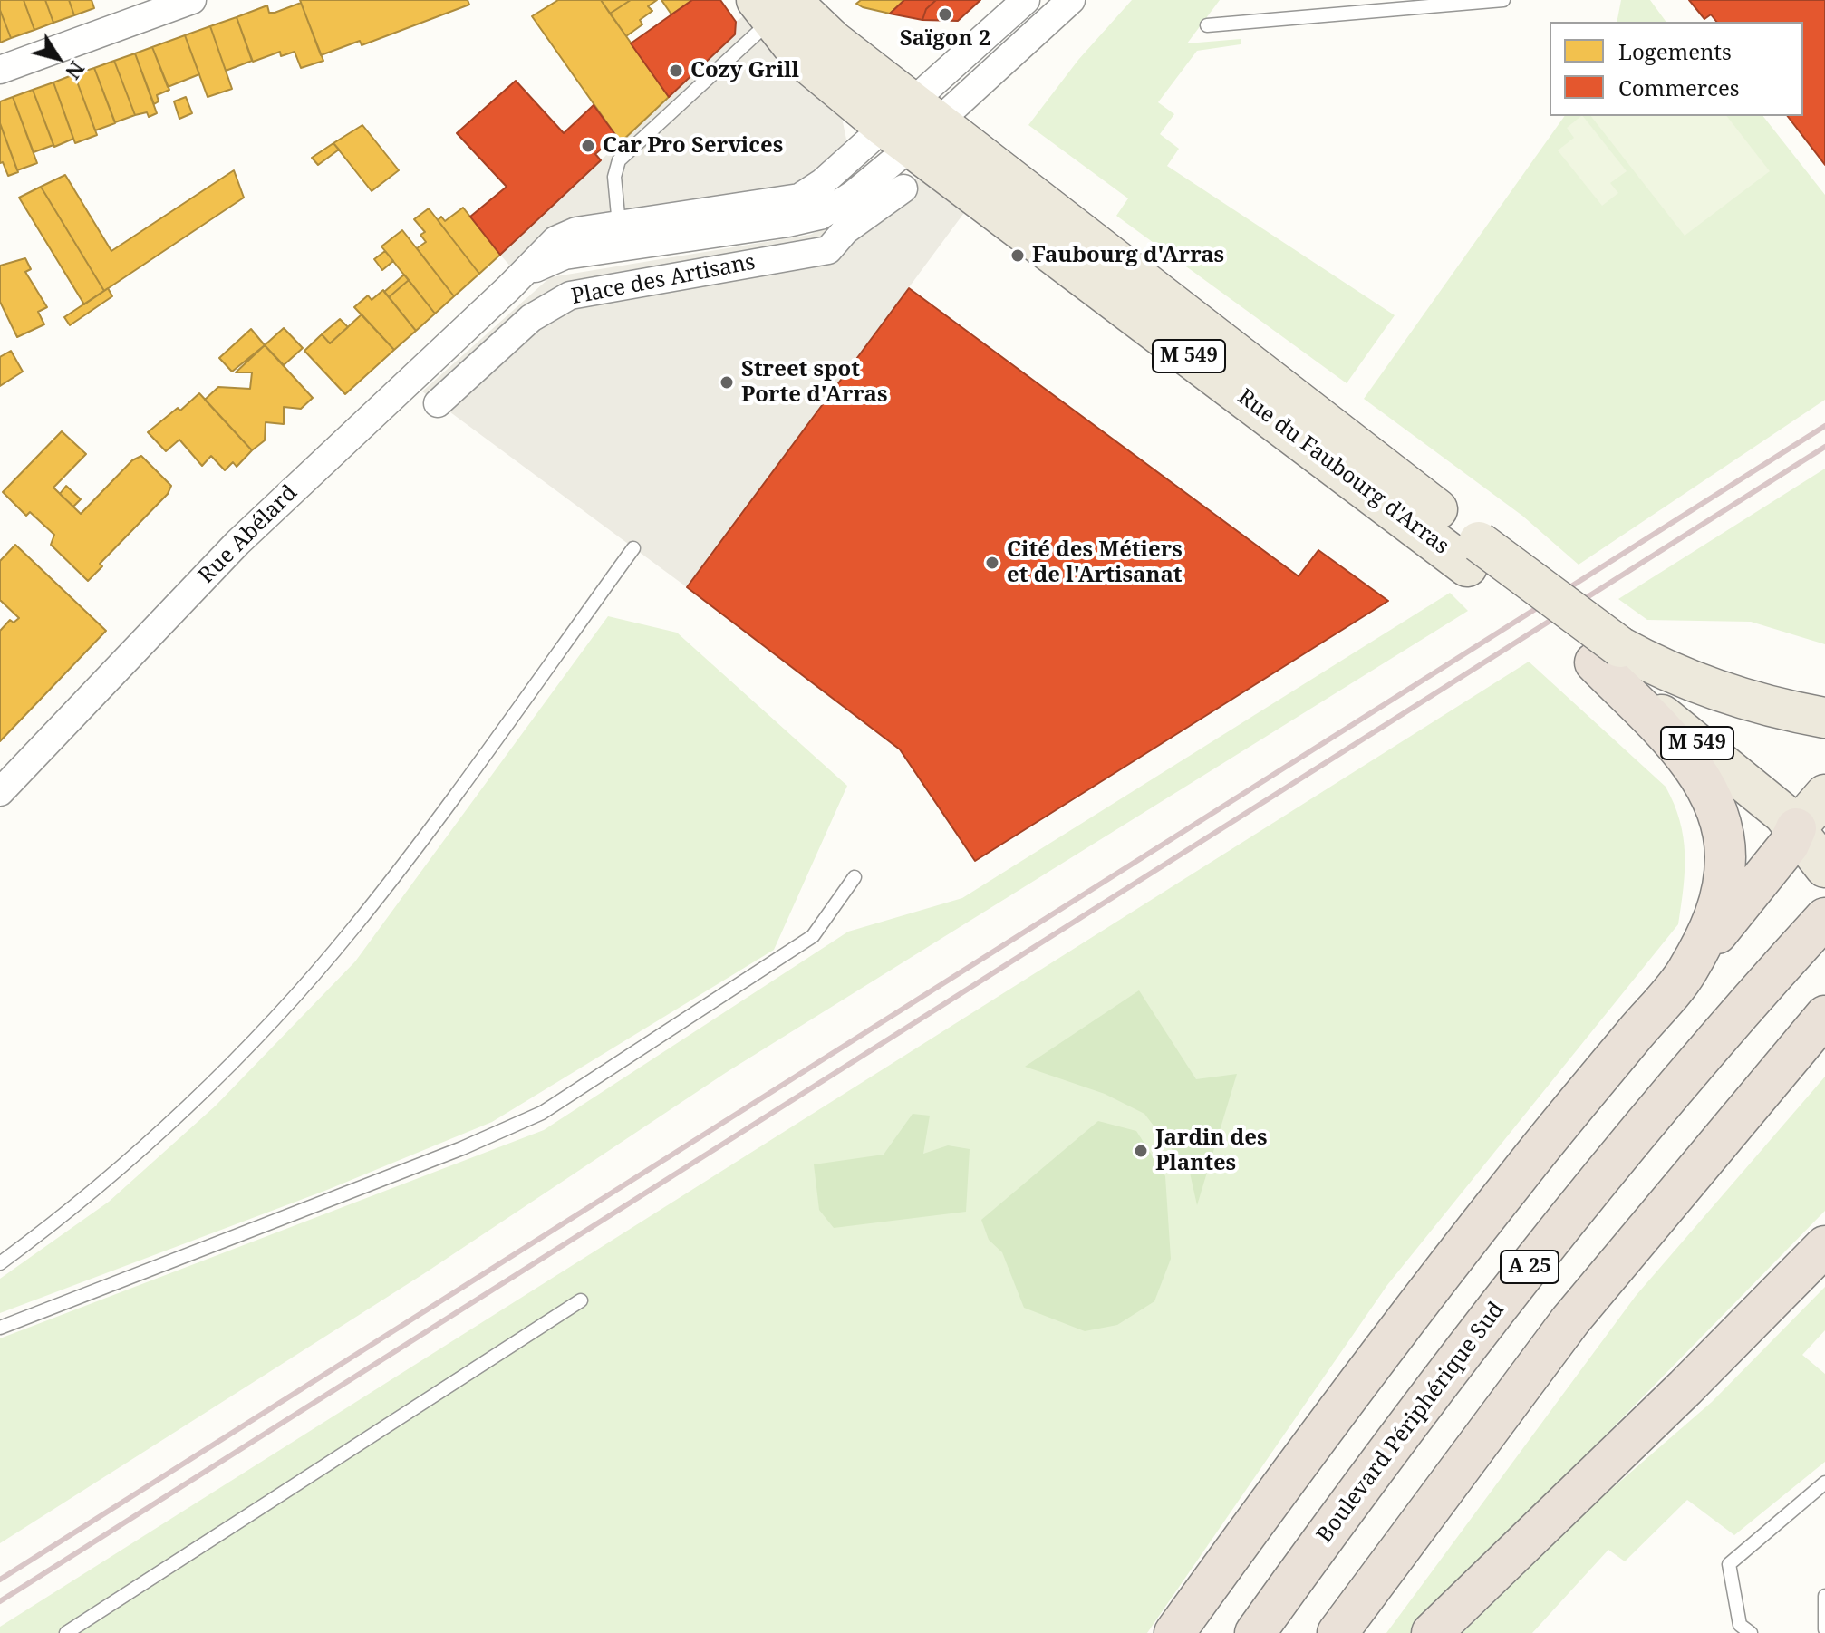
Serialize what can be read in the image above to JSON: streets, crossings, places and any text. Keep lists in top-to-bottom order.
{
  "streets": {
    "highway": ["A 25", "Boulevard Périphérique Sud"],
    "main road": ["M 549", "Rue du Faubourg d'Arras"],
    "street": ["Place des Artisans", "Rue Abélard"]
  },
  "crossings": [
    ["Rue du Faubourg d'Arras", "Rue Abélard"]
  ],
  "places": [
    "Saïgon 2",
    "Cozy Grill",
    "Car Pro Services",
    "Faubourg d'Arras",
    "Street spot Porte d'Arras",
    "Cité des Métiers et de l'Artisanat",
    "Jardin des Plantes"
  ],
  "legend": ["Logements", "Commerces"],
  "north": "bottom right"
}
